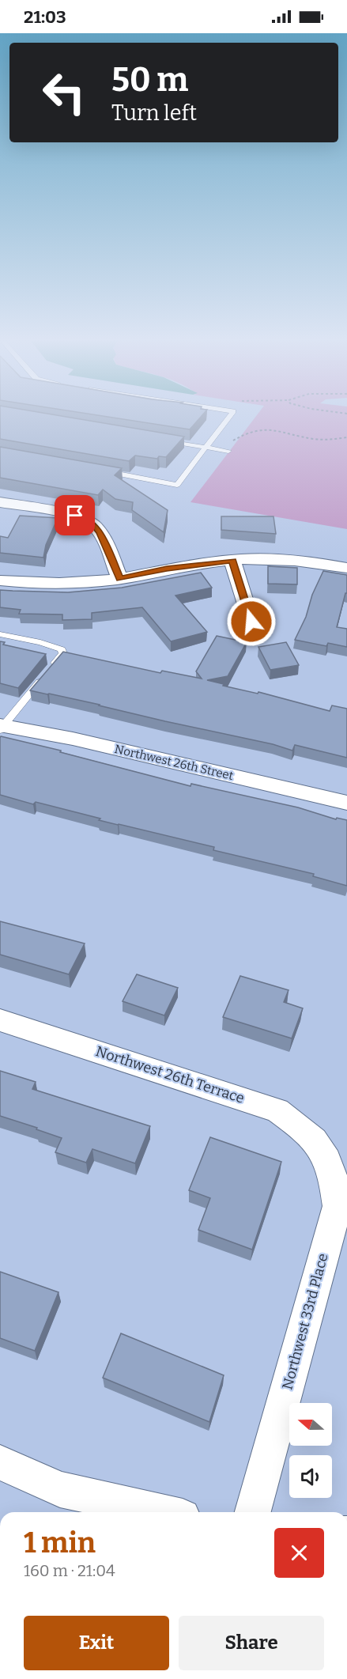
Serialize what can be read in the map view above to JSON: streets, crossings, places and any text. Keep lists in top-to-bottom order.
{
  "streets": {
    "street": ["Northwest 26th Street", "Northwest 26th Terrace", "Northwest 33rd Place"]
  },
  "crossings": [
    ["Northwest 26th Terrace", "Northwest 33rd Place"]
  ],
  "north": "left",
  "page": {
    "status": "21:03",
    "turn": ["50 m", "Turn left"],
    "heading": ["1 min", "160 m · 21:04"],
    "buttons": ["Exit", "Share"]
  }
}
